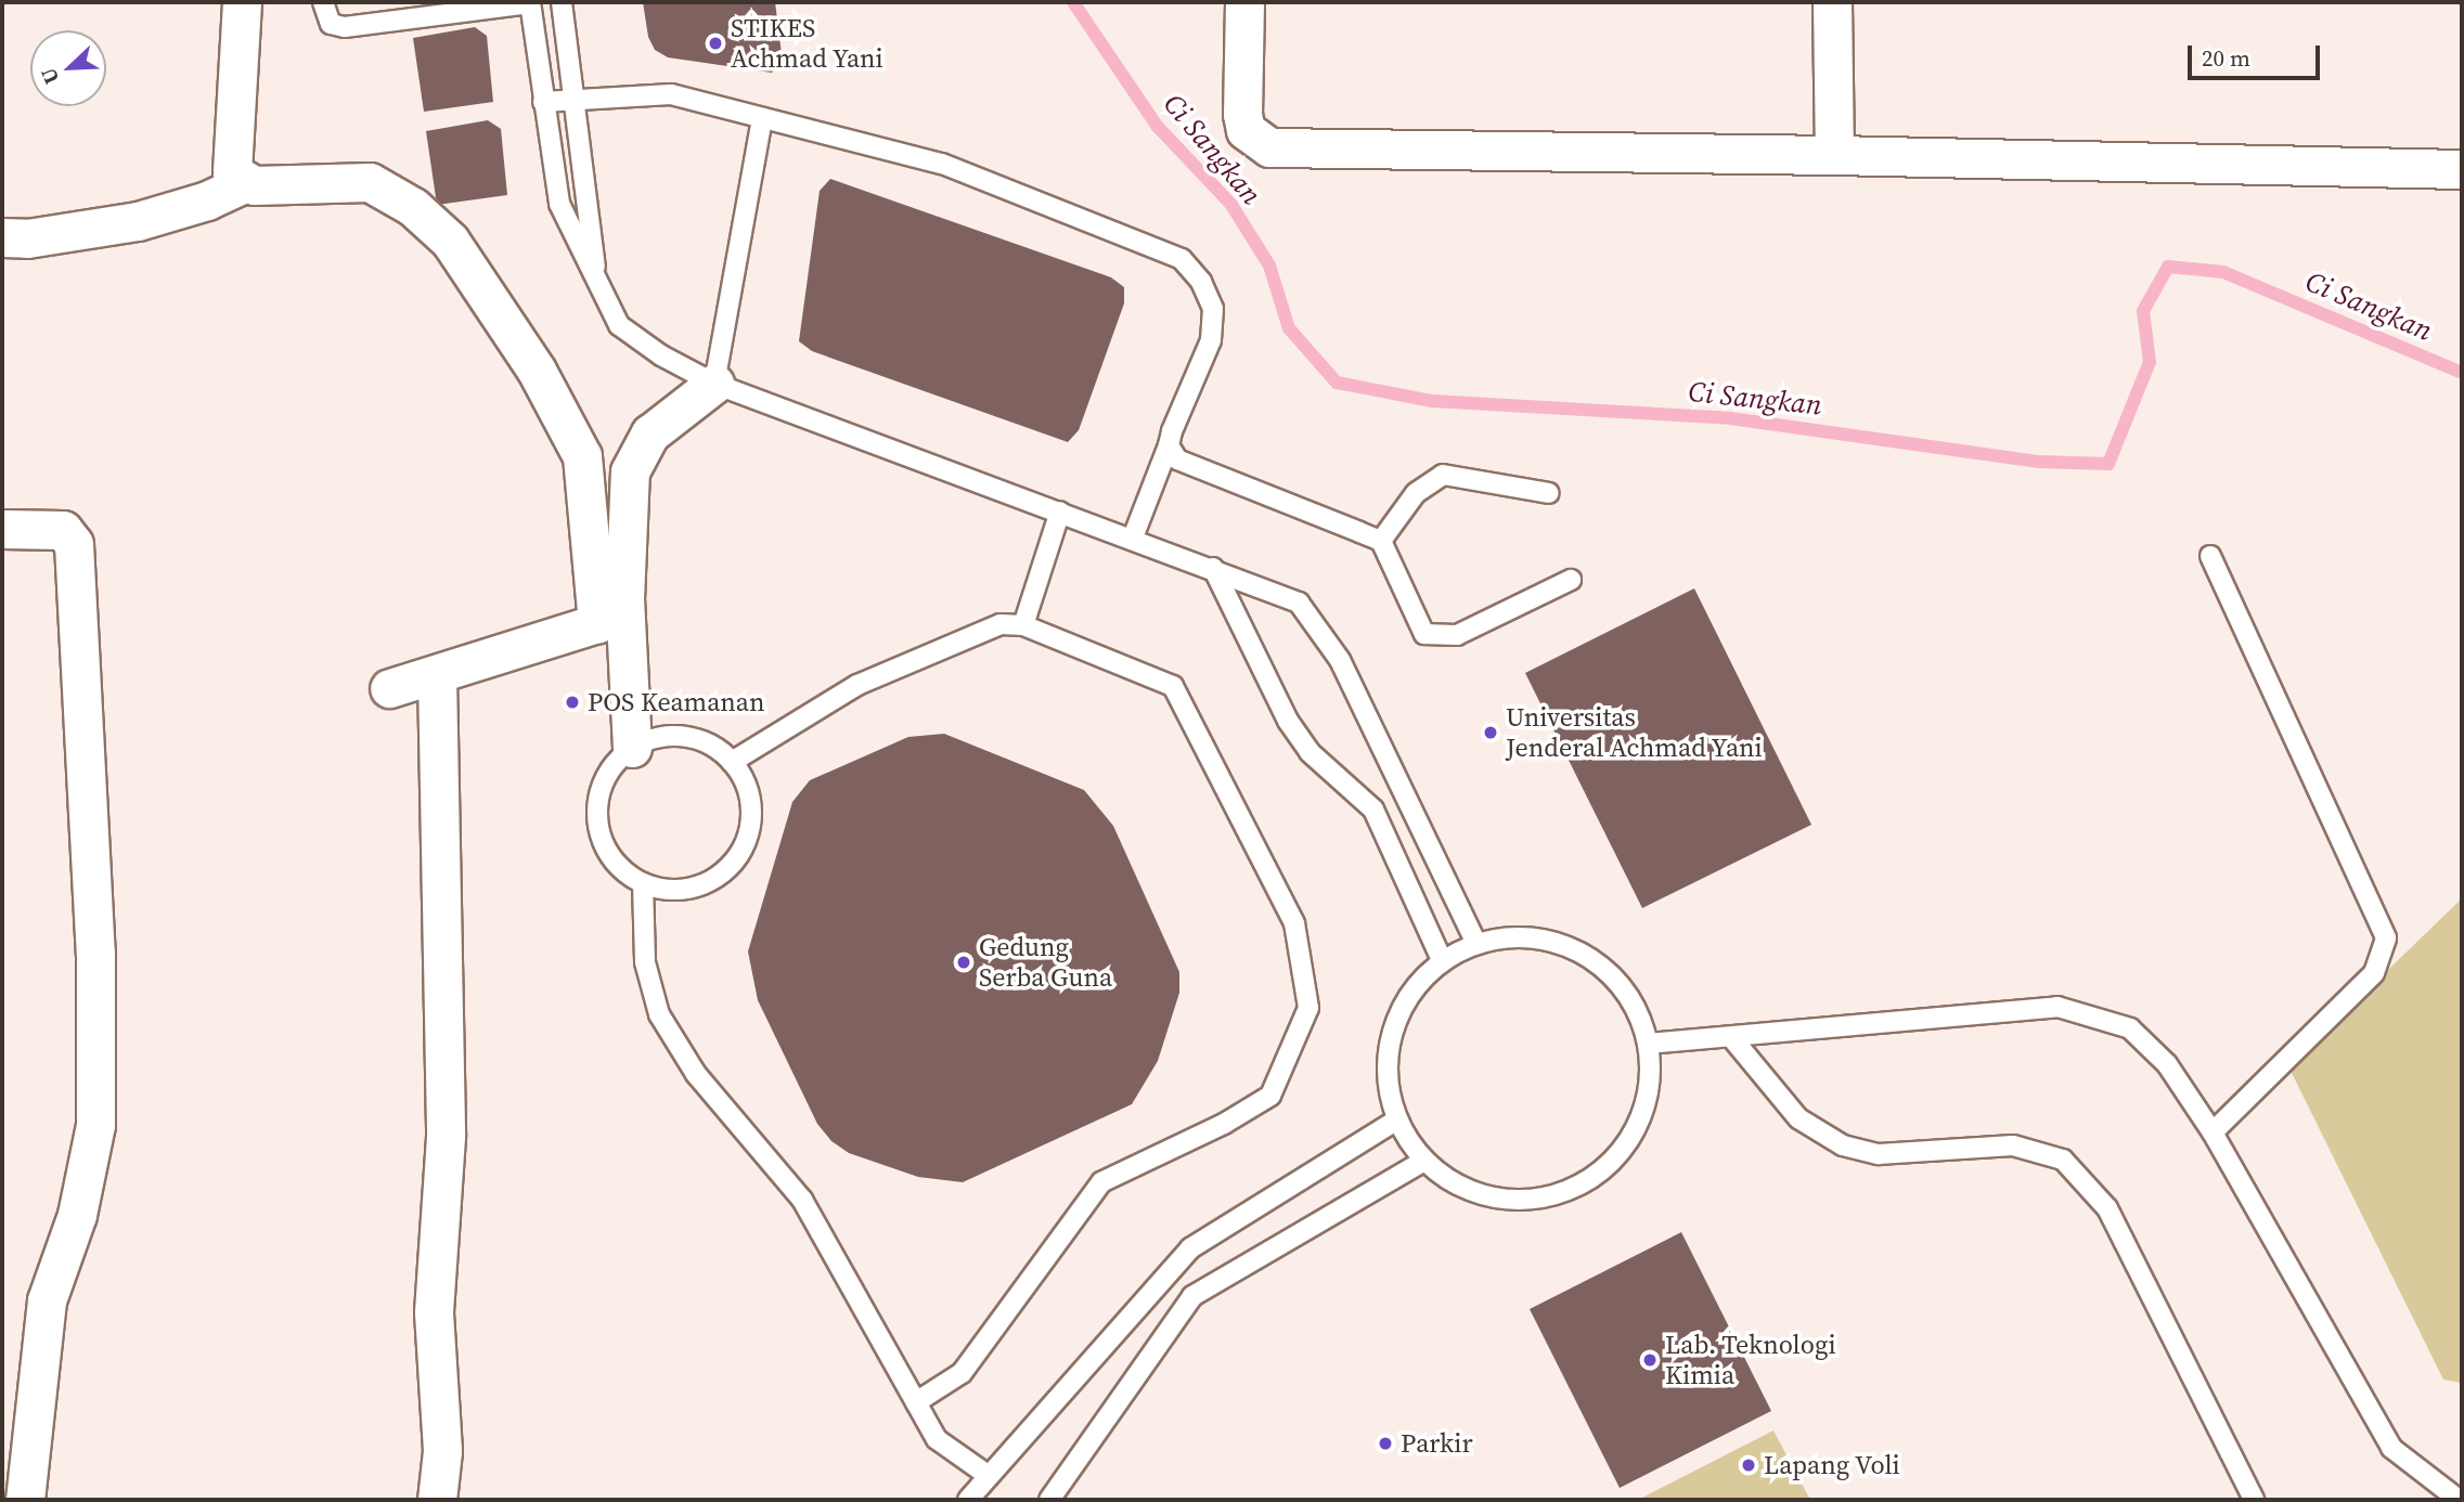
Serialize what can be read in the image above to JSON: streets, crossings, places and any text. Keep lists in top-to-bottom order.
{
  "water": ["Ci Sangkan"],
  "places": [
    "STIKES Achmad Yani",
    "POS Keamanan",
    "Universitas Jenderal Achmad Yani",
    "Gedung Serba Guna",
    "Lab. Teknologi Kimia",
    "Parkir",
    "Lapang Voli"
  ],
  "scale_bar": "20 m",
  "north": "bottom left"
}
